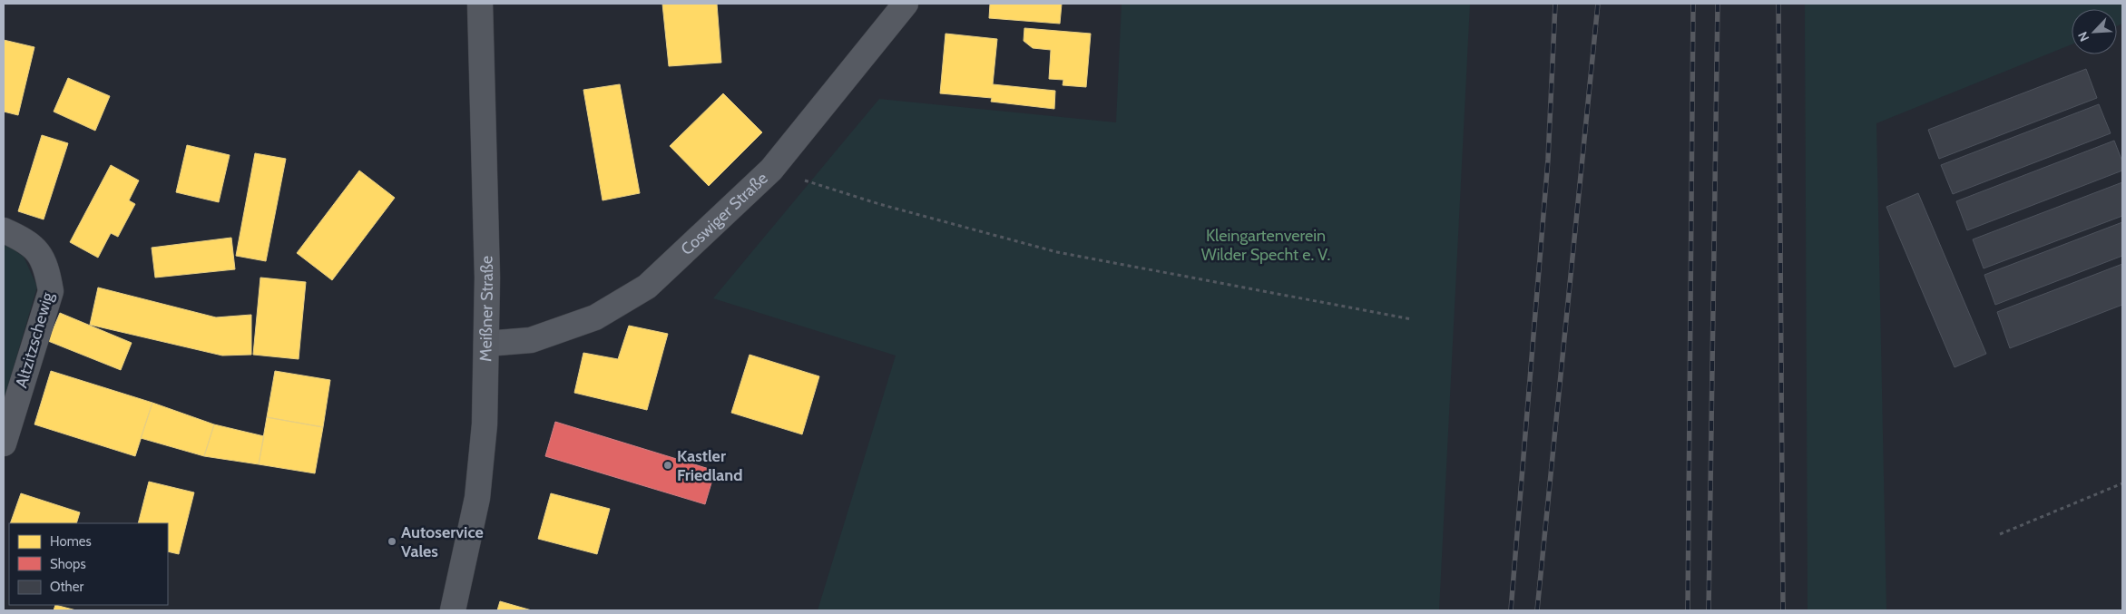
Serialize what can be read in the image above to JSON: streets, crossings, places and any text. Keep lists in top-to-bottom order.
{
  "streets": {
    "main road": ["Meißner Straße"],
    "street": ["Coswiger Straße", "Altzitzschewig"]
  },
  "crossings": [
    ["Coswiger Straße", "Meißner Straße"]
  ],
  "parks": ["Kleingartenverein Wilder Specht e. V."],
  "places": ["Kastler Friedland", "Autoservice Vales"],
  "legend": ["Homes", "Shops", "Other"],
  "north": "bottom left"
}
